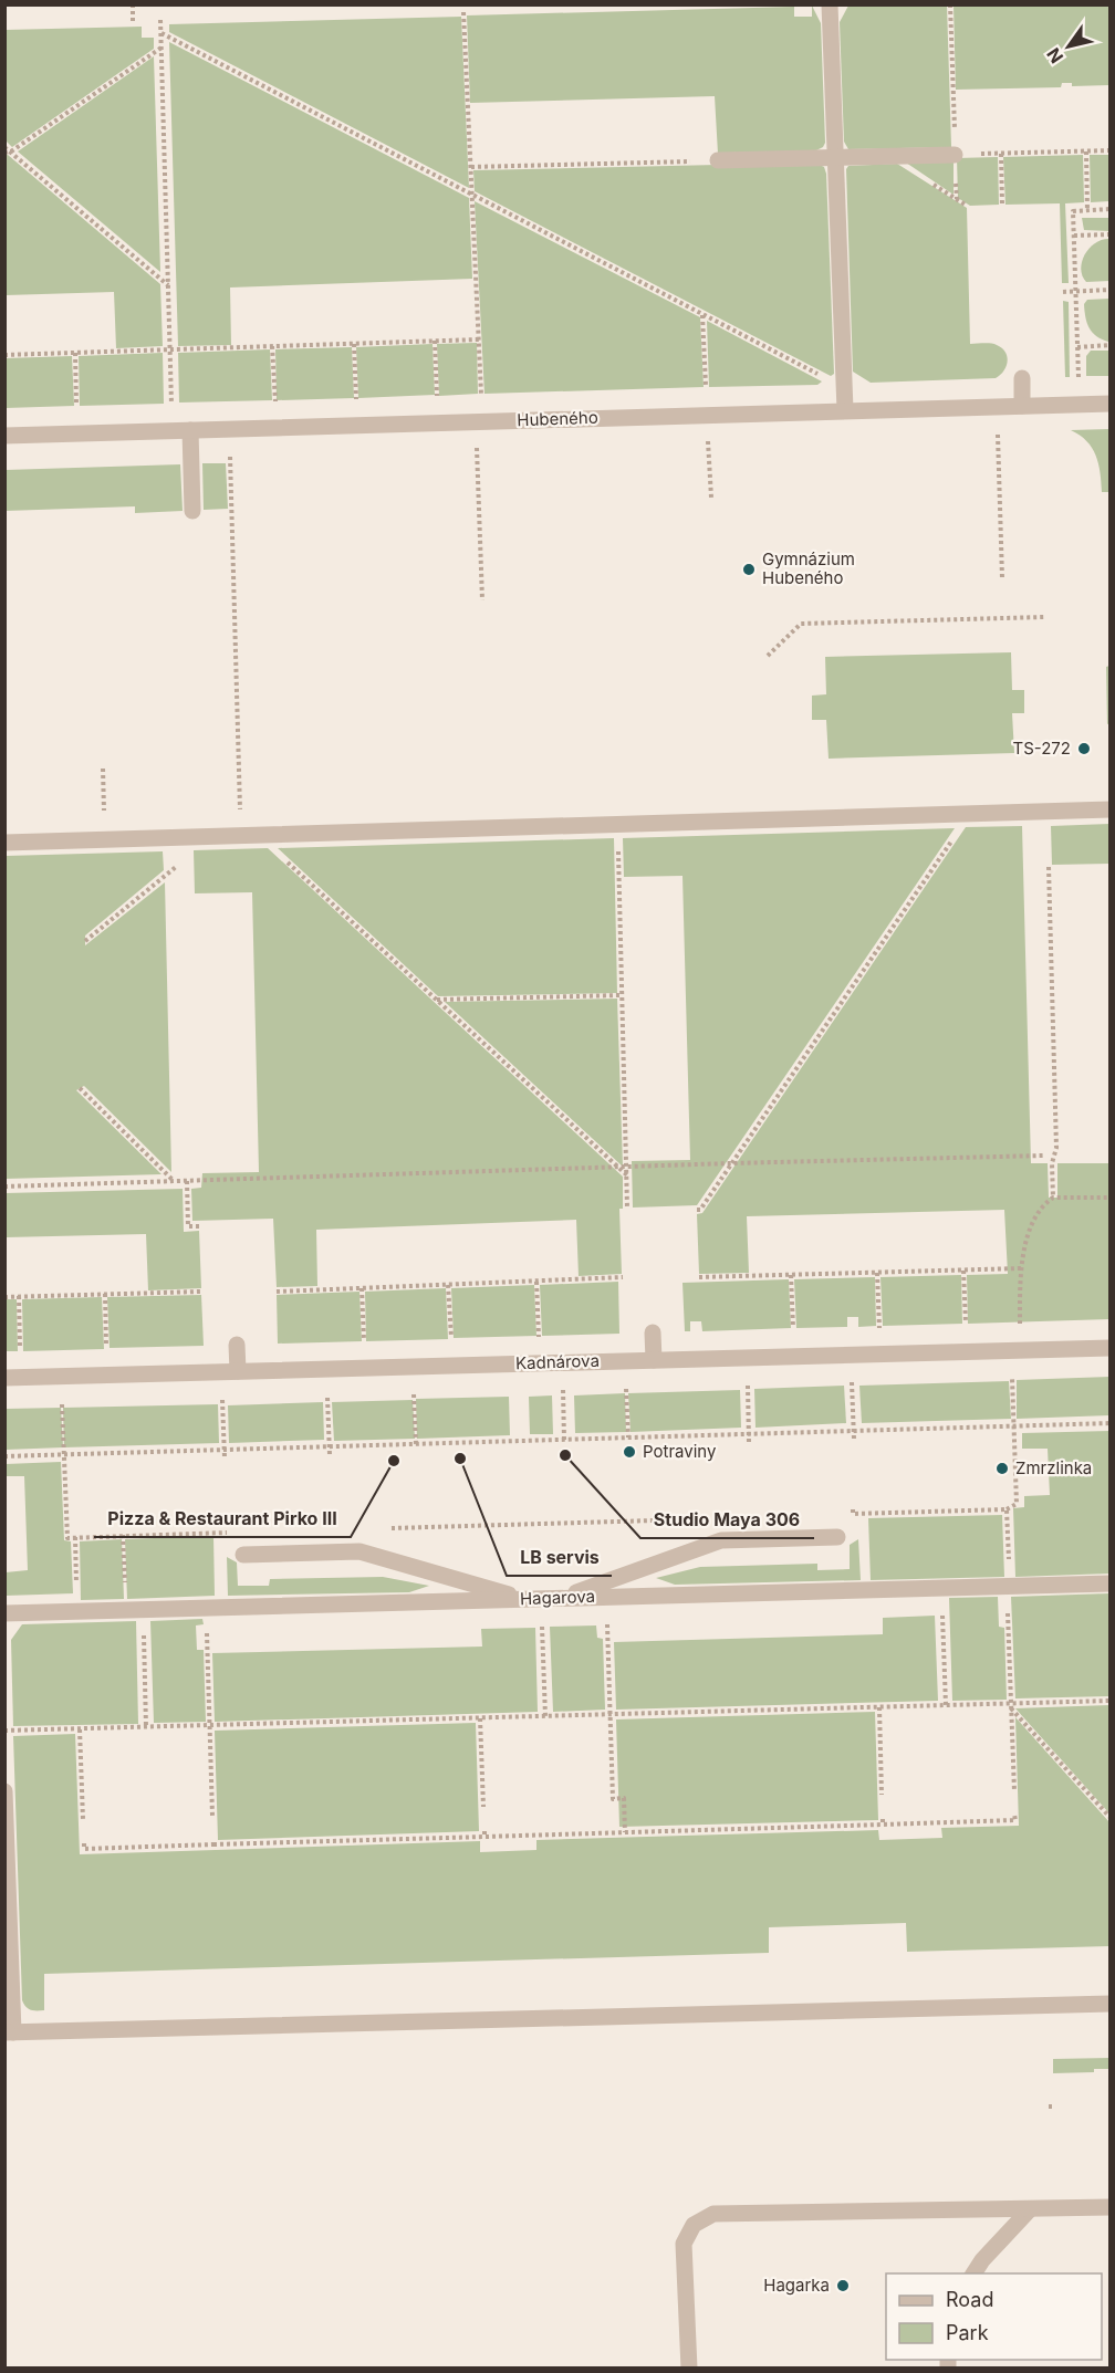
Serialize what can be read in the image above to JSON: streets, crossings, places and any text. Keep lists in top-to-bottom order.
{
  "streets": {
    "street": ["Hubeného", "Kadnárova", "Hagarova"]
  },
  "places": [
    "Gymnázium Hubeného",
    "TS-272",
    "Potraviny",
    "Studio Maya 306",
    "LB servis",
    "Pizza & Restaurant Pirko III",
    "Zmrzlinka",
    "Hagarka"
  ],
  "legend": ["Road", "Park"],
  "north": "bottom left"
}
